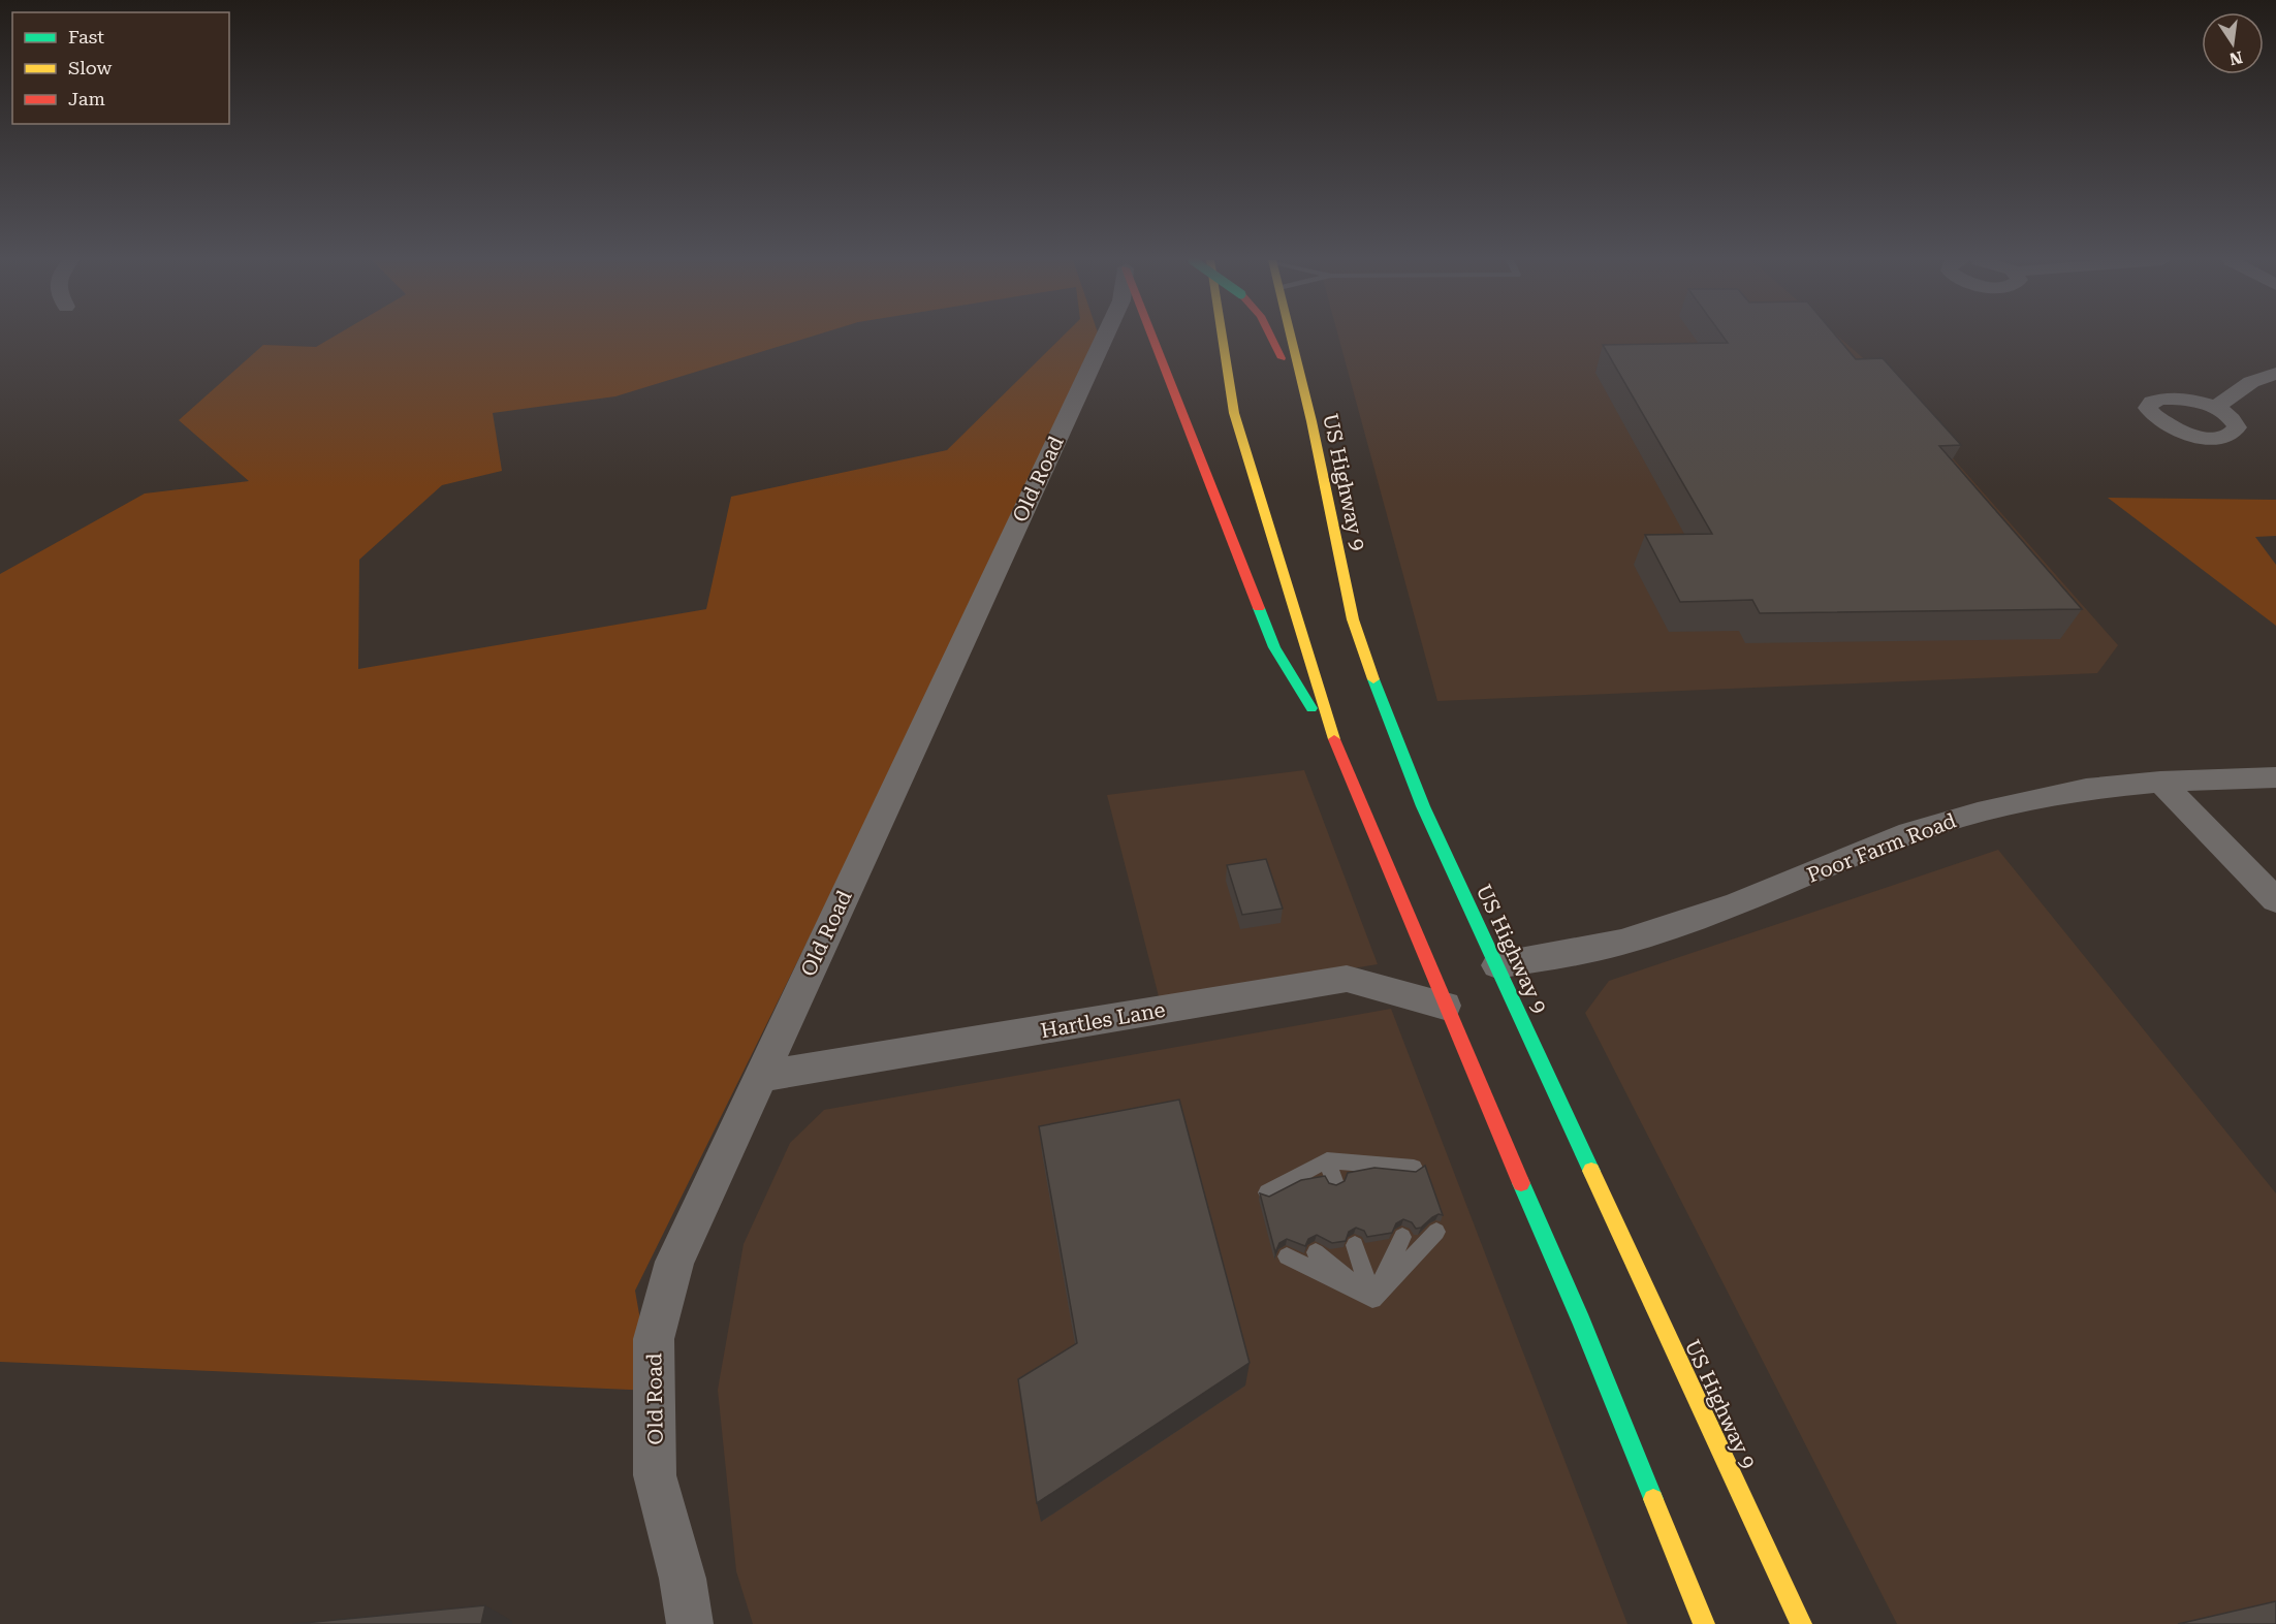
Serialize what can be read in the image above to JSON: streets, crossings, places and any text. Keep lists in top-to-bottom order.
{
  "streets": {
    "highway": ["US Highway 9"],
    "street": ["Old Road", "Poor Farm Road", "Hartles Lane"]
  },
  "crossings": [
    ["Old Road", "Hartles Lane"],
    ["US Highway 9", "Poor Farm Road"]
  ],
  "legend": ["Fast", "Slow", "Jam"],
  "north": "bottom"
}
